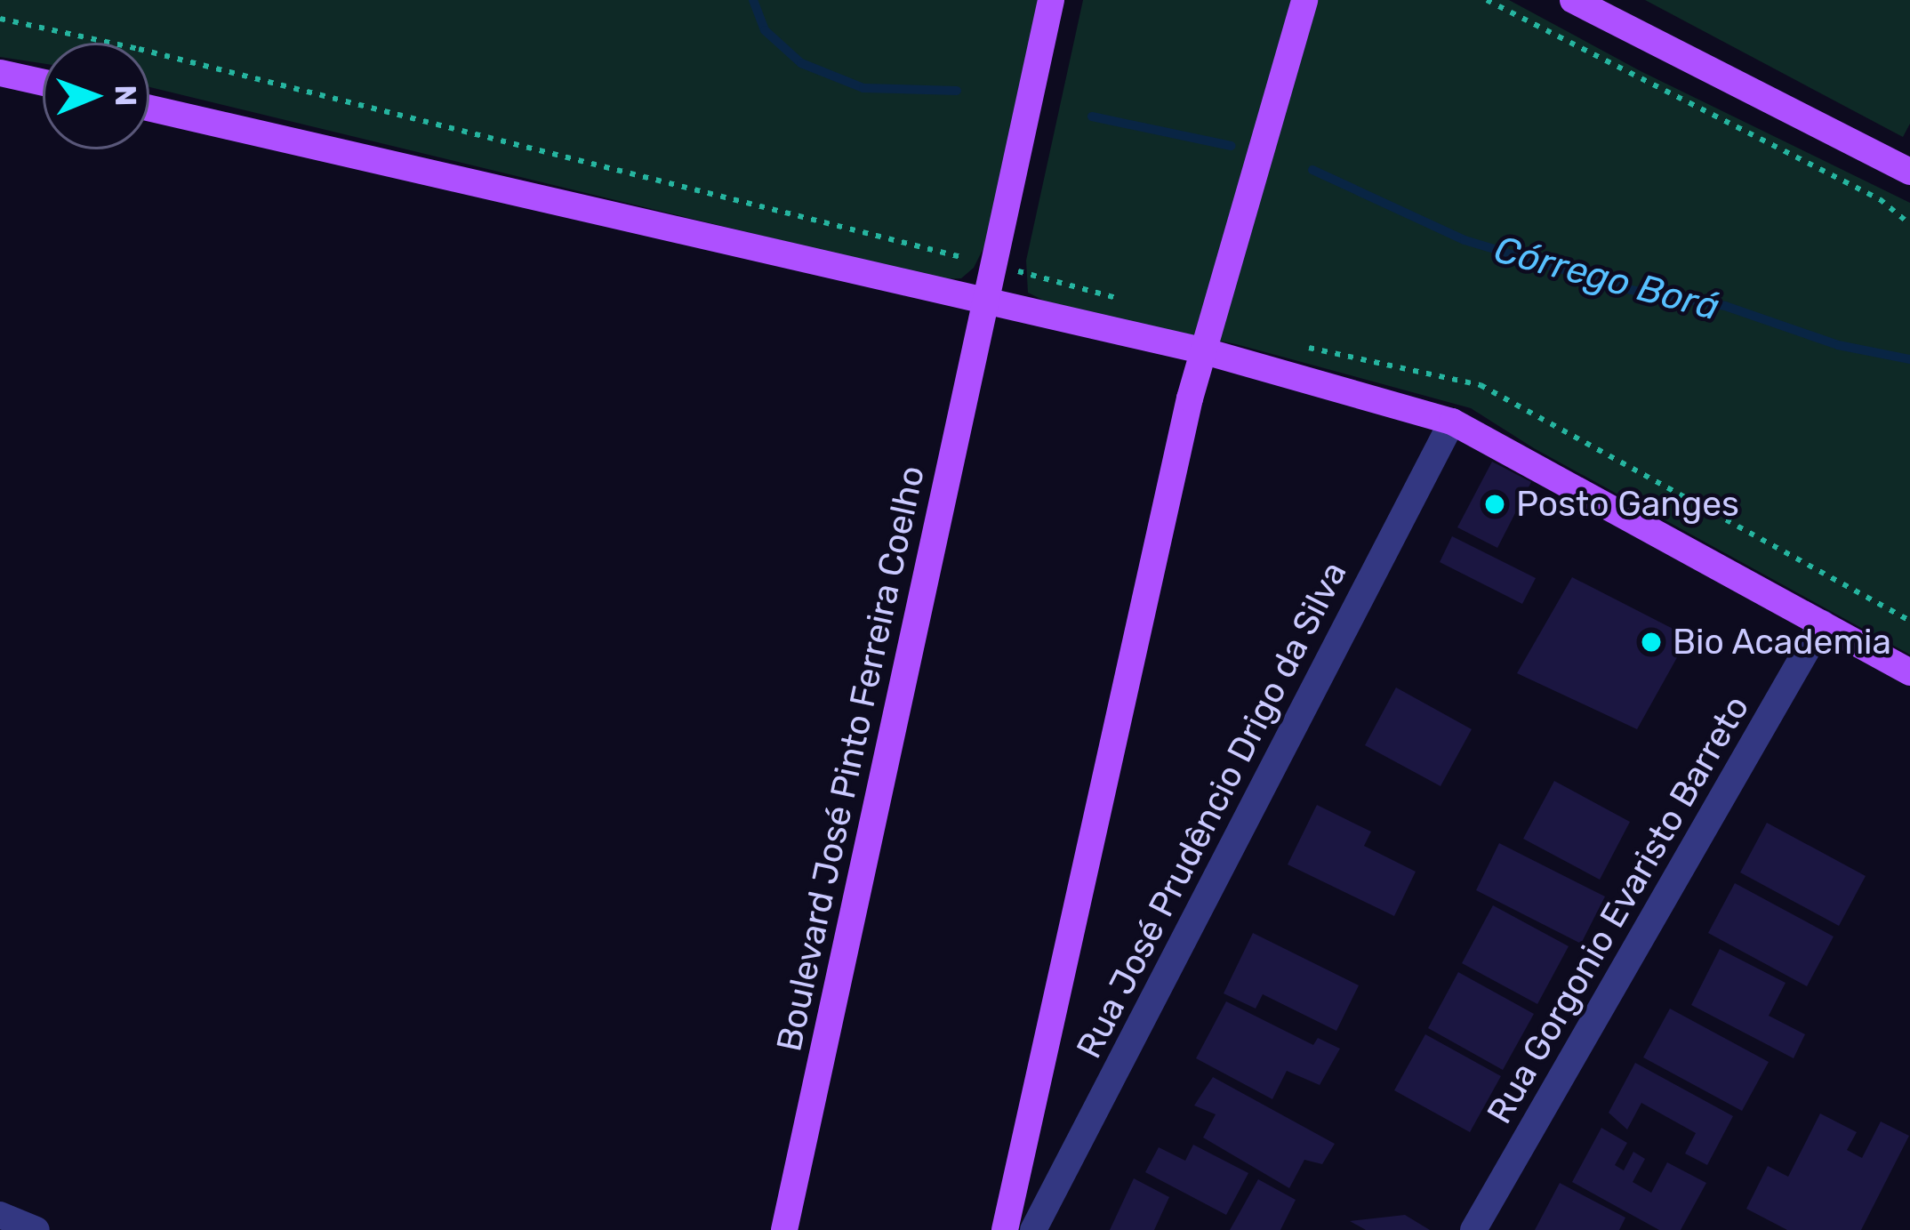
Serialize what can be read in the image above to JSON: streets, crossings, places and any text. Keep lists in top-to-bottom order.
{
  "streets": {
    "main road": ["Boulevard José Pinto Ferreira Coelho"],
    "street": ["Rua José Prudêncio Drigo da Silva", "Rua Gorgonio Evaristo Barreto"]
  },
  "water": ["Córrego Borá"],
  "places": ["Posto Ganges", "Bio Academia"],
  "north": "right"
}
